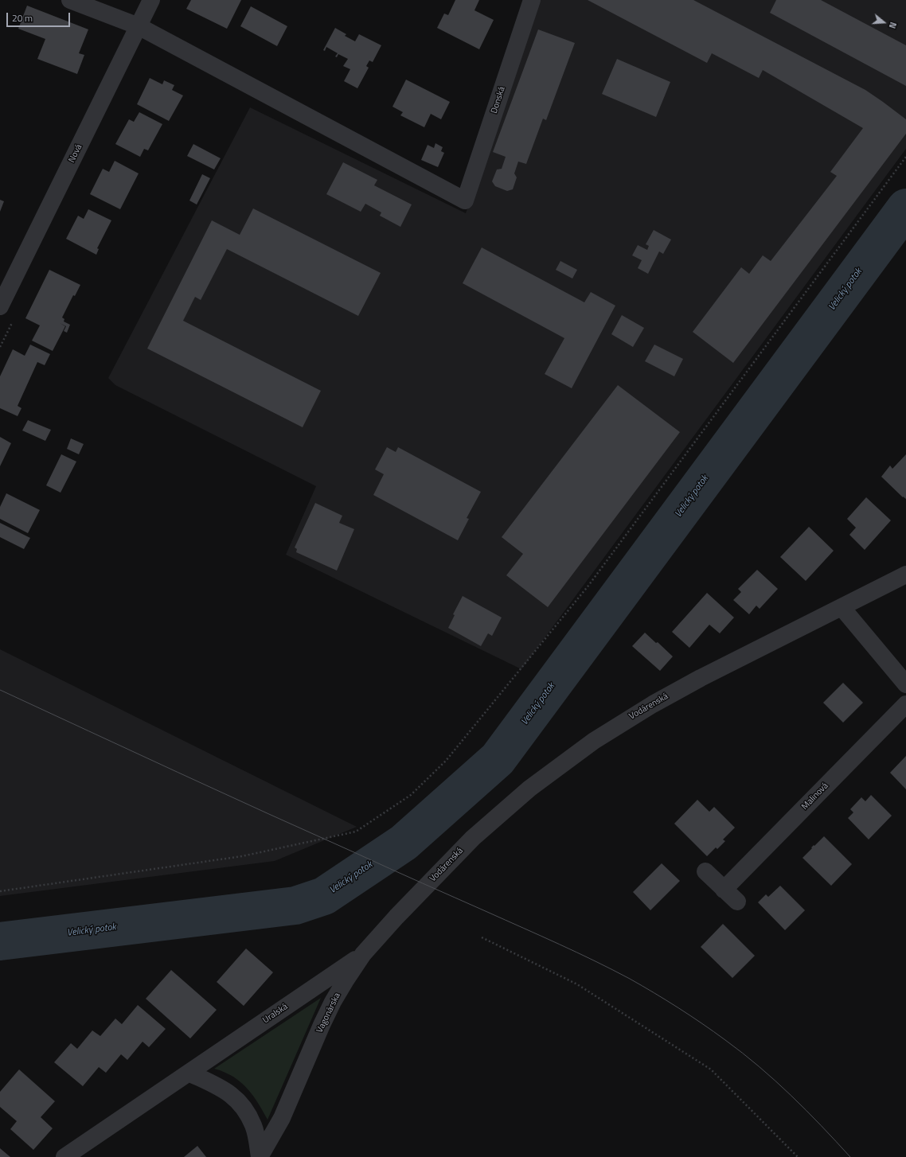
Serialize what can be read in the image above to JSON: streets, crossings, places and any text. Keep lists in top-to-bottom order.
{
  "streets": {
    "street": [
      "Donská",
      "Nová",
      "Vodárenská",
      "Malinová",
      "Vagonárska",
      "Uralská"
    ]
  },
  "crossings": [
    ["Donská", "Nová"],
    ["Vodárenská", "Vagonárska"],
    ["Vagonárska", "Uralská"]
  ],
  "water": ["Velický potok"],
  "scale_bar": "20 m",
  "north": "right"
}
